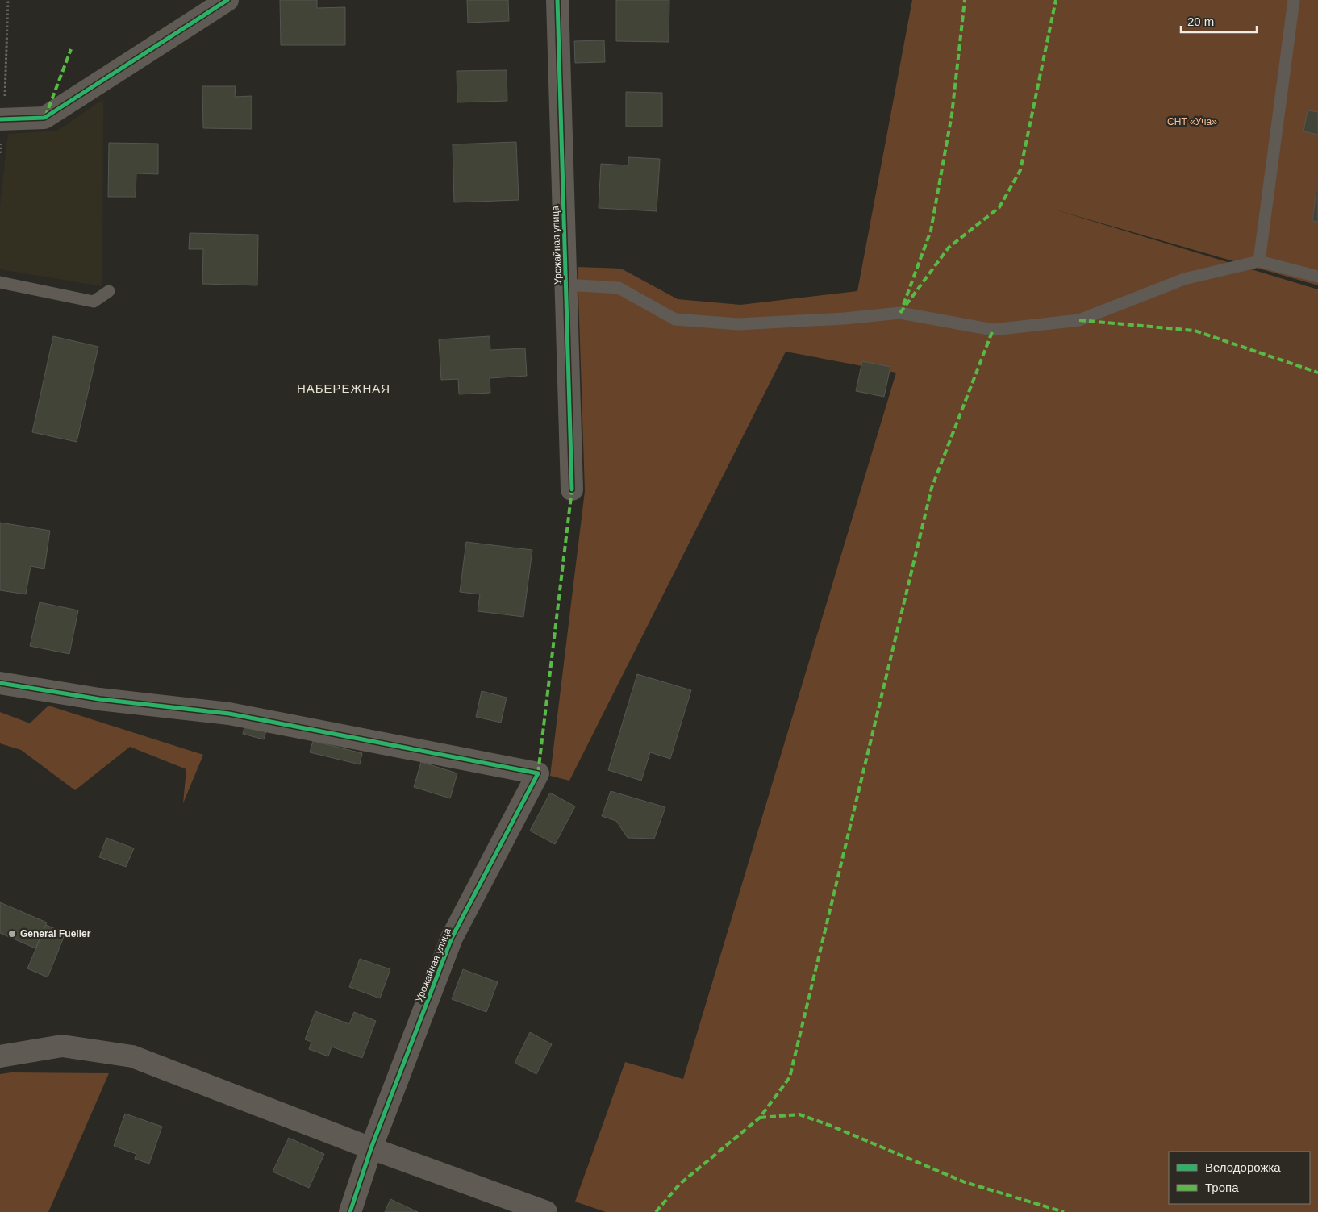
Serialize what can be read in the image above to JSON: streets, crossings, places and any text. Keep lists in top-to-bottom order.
{
  "streets": {
    "street": ["Урожайная улица"]
  },
  "districts": ["НАБЕРЕЖНАЯ"],
  "parks": ["СНТ «Уча»"],
  "places": ["General Fueller"],
  "legend": ["Велодорожка", "Тропа"],
  "scale_bar": "20 m"
}
